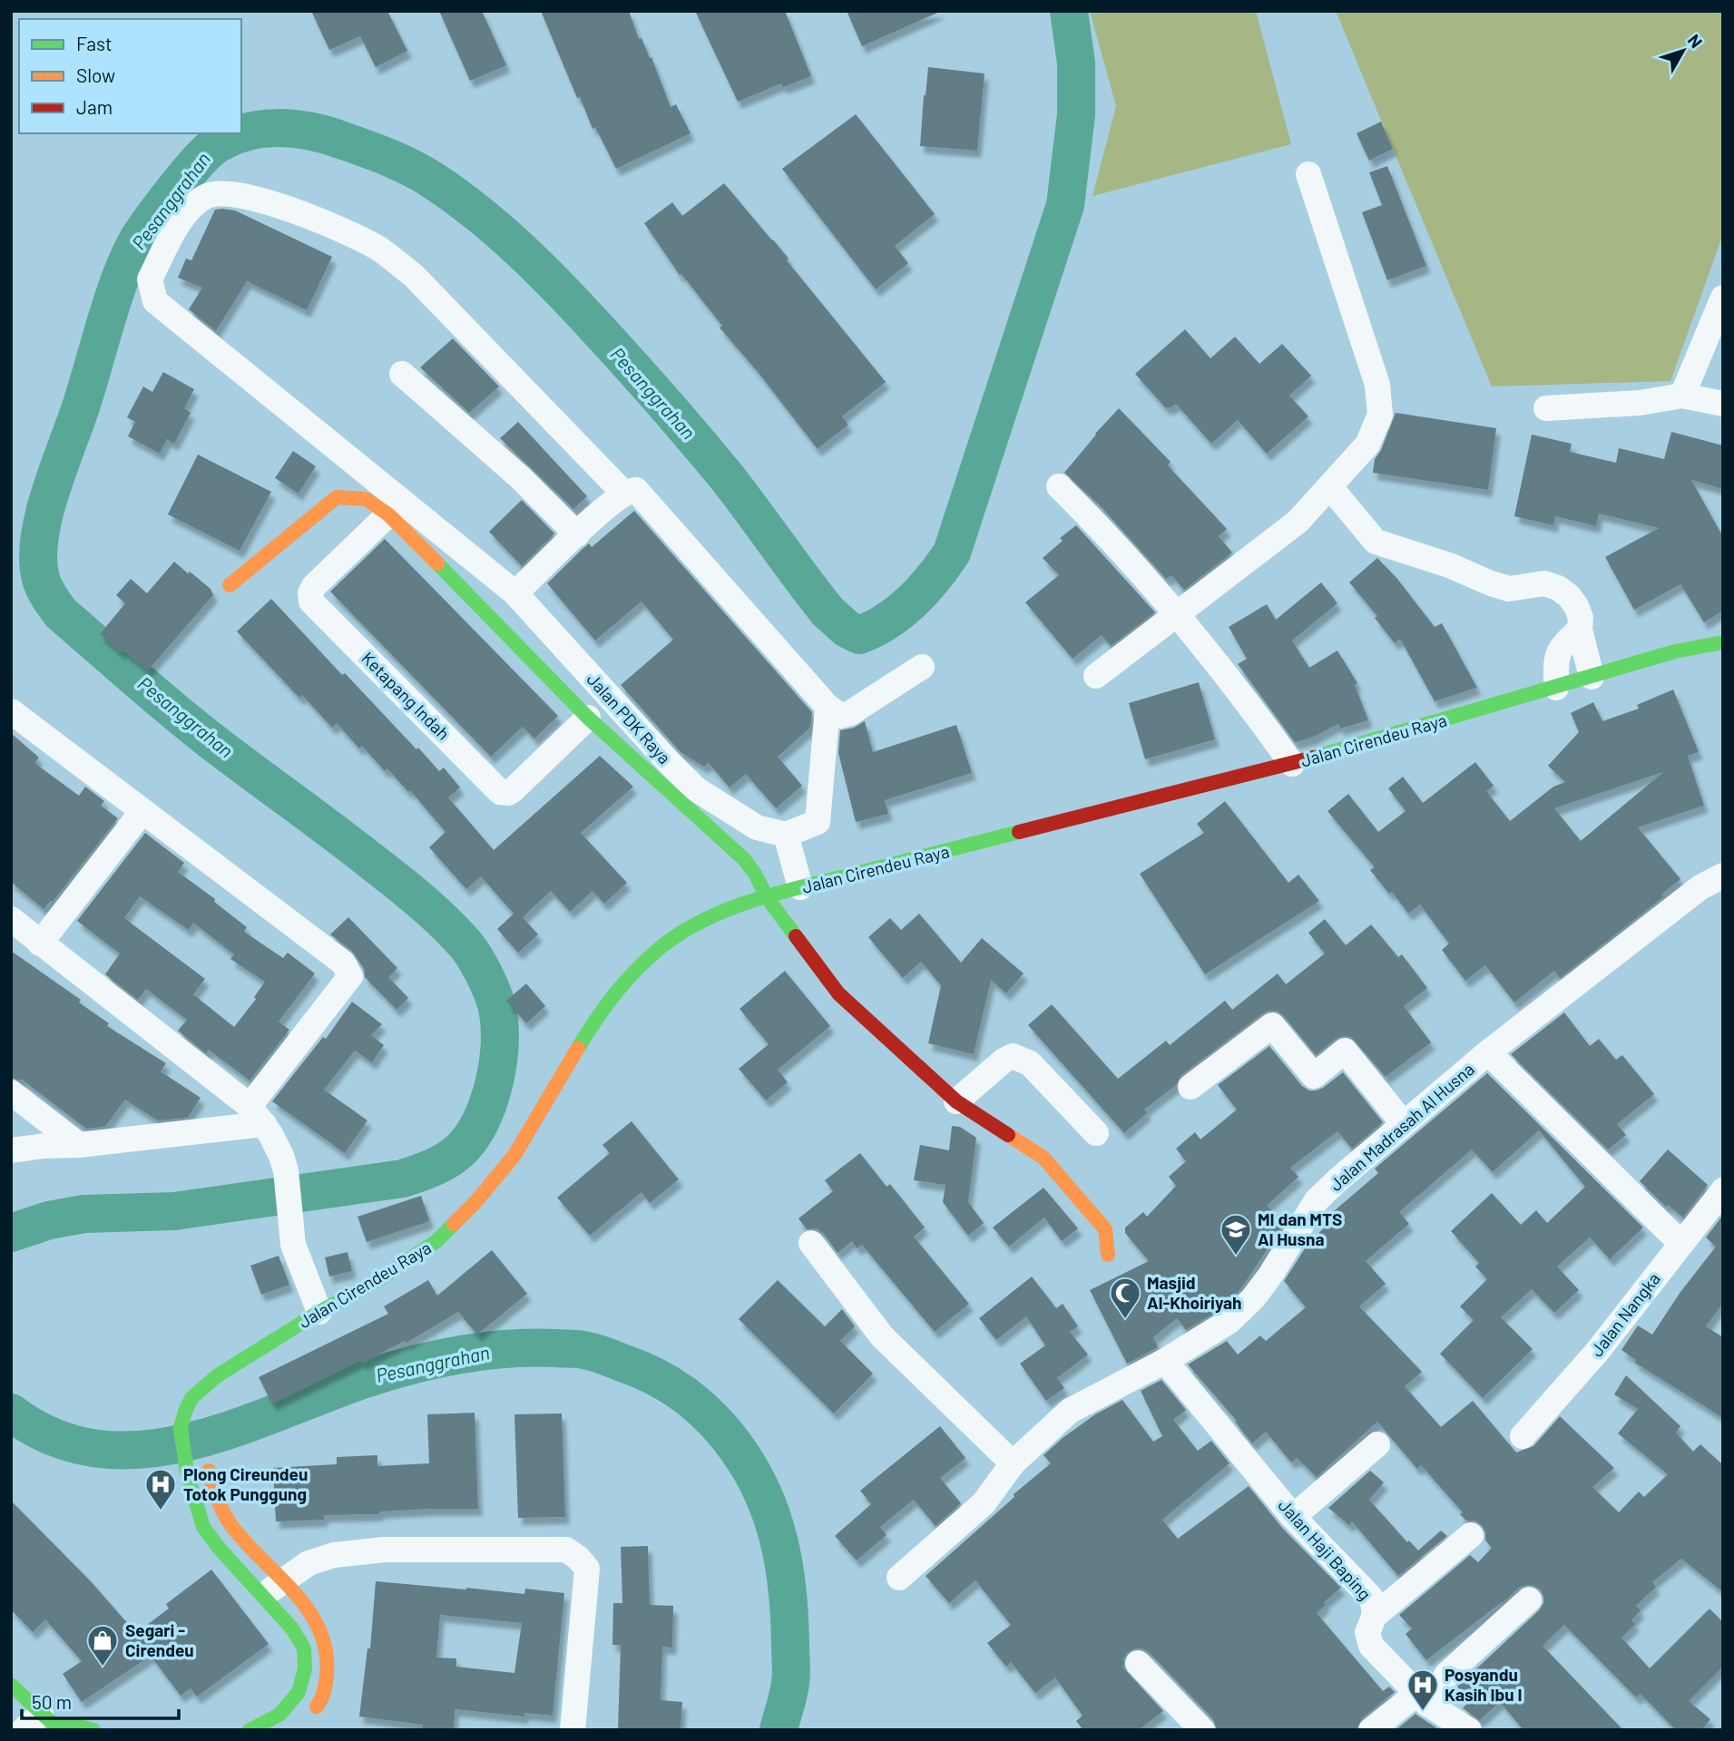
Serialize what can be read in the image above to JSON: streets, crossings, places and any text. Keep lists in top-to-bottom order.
{
  "streets": {
    "main road": ["Jalan Cirendeu Raya"],
    "street": [
      "Ketapang Indah",
      "Jalan PDK Raya",
      "Jalan Madrasah Al Husna",
      "Jalan Nangka",
      "Jalan Haji Baping"
    ]
  },
  "crossings": [
    ["Jalan Madrasah Al Husna", "Jalan Haji Baping"]
  ],
  "water": ["Pesanggrahan"],
  "places": {
    "school or university": ["MI dan MTS Al Husna"],
    "mosque": ["Masjid Al-Khoiriyah"],
    "hospital": ["Plong Cireundeu Totok Punggung", "Posyandu Kasih Ibu I"],
    "shop": ["Segari - Cirendeu"]
  },
  "legend": ["Fast", "Slow", "Jam"],
  "scale_bar": "50 m",
  "north": "top right"
}
